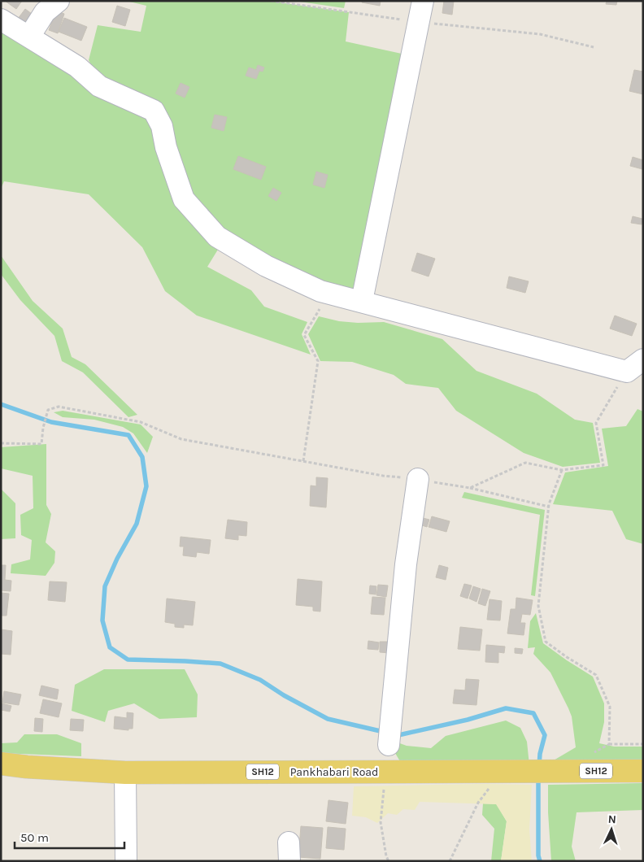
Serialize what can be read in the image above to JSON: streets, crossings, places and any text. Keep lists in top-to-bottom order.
{
  "streets": {
    "main road": ["SH12", "Pankhabari Road"]
  },
  "scale_bar": "50 m",
  "north": "top"
}
